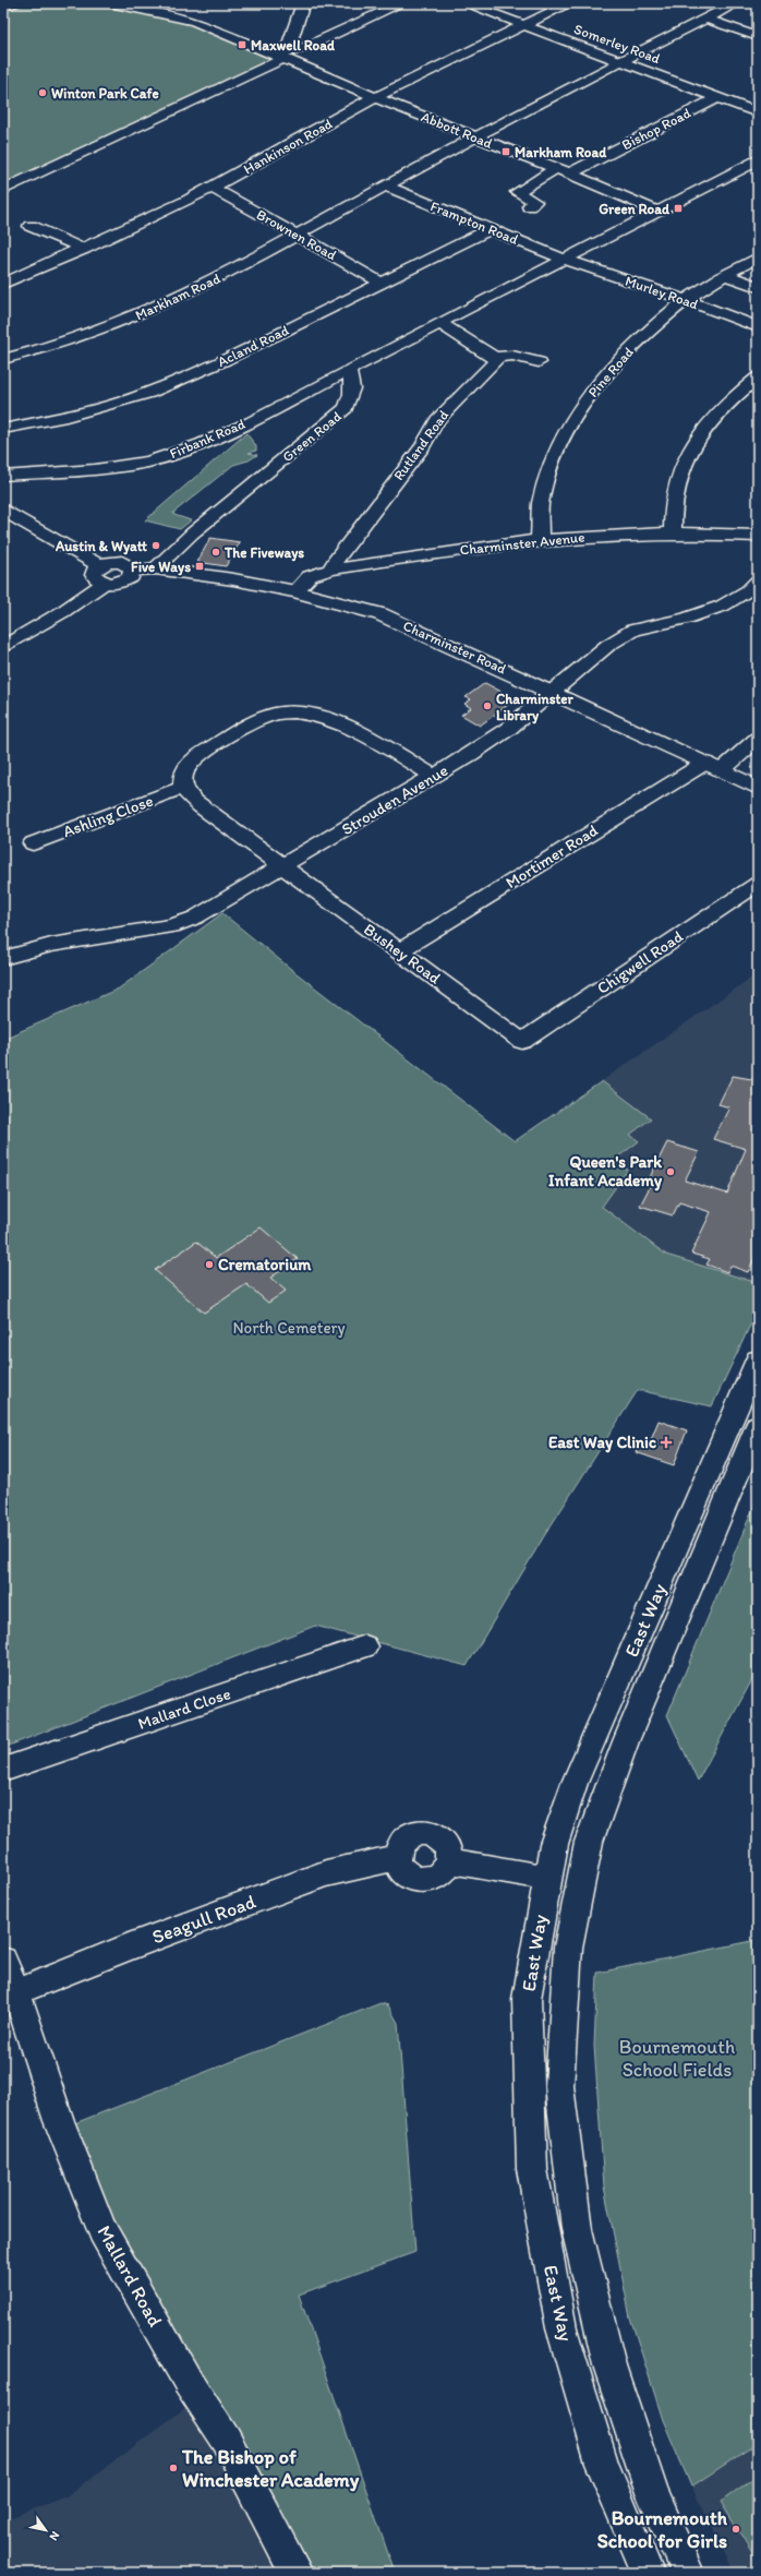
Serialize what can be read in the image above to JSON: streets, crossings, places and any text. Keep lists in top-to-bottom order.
{
  "streets": {
    "main road": ["Charminster Road"],
    "street": [
      "Somerley Road",
      "Bishop Road",
      "Abbott Road",
      "Hankinson Road",
      "Frampton Road",
      "Brownen Road",
      "Murley Road",
      "Markham Road",
      "Acland Road",
      "Pine Road",
      "Green Road",
      "Firbank Road",
      "Rutland Road",
      "Charminster Avenue",
      "Strouden Avenue",
      "Ashling Close",
      "Mortimer Road",
      "Bushey Road",
      "Chigwell Road",
      "East Way",
      "Mallard Close",
      "Seagull Road",
      "Mallard Road"
    ]
  },
  "crossings": [
    ["Somerley Road", "Bishop Road"],
    ["Somerley Road", "Hankinson Road"],
    ["Somerley Road", "Markham Road"],
    ["Bishop Road", "Abbott Road"],
    ["Abbott Road", "Hankinson Road"],
    ["Abbott Road", "Markham Road"],
    ["Hankinson Road", "Brownen Road"],
    ["Frampton Road", "Murley Road"],
    ["Frampton Road", "Markham Road"],
    ["Frampton Road", "Acland Road"],
    ["Brownen Road", "Markham Road"],
    ["Brownen Road", "Acland Road"],
    ["Murley Road", "Pine Road"],
    ["Pine Road", "Charminster Avenue"],
    ["Green Road", "Firbank Road"],
    ["Green Road", "Charminster Road"],
    ["Rutland Road", "Charminster Avenue"],
    ["Charminster Avenue", "Charminster Road"],
    ["Charminster Road", "Strouden Avenue"],
    ["Charminster Road", "Mortimer Road"],
    ["Strouden Avenue", "Bushey Road"],
    ["Ashling Close", "Bushey Road"],
    ["Mortimer Road", "Bushey Road"],
    ["Bushey Road", "Chigwell Road"],
    ["Seagull Road", "Mallard Road"]
  ],
  "parks": ["North Cemetery", "Bournemouth School Fields"],
  "places": {
    "transit": [
      "Maxwell Road",
      "Markham Road",
      "Green Road",
      "Five Ways"
    ],
    "other": [
      "Winton Park Cafe",
      "Austin & Wyatt",
      "The Fiveways",
      "Charminster Library",
      "Queen's Park Infant Academy",
      "Crematorium",
      "The Bishop of Winchester Academy",
      "Bournemouth School for Girls"
    ],
    "health": ["East Way Clinic"]
  },
  "north": "bottom right"
}
